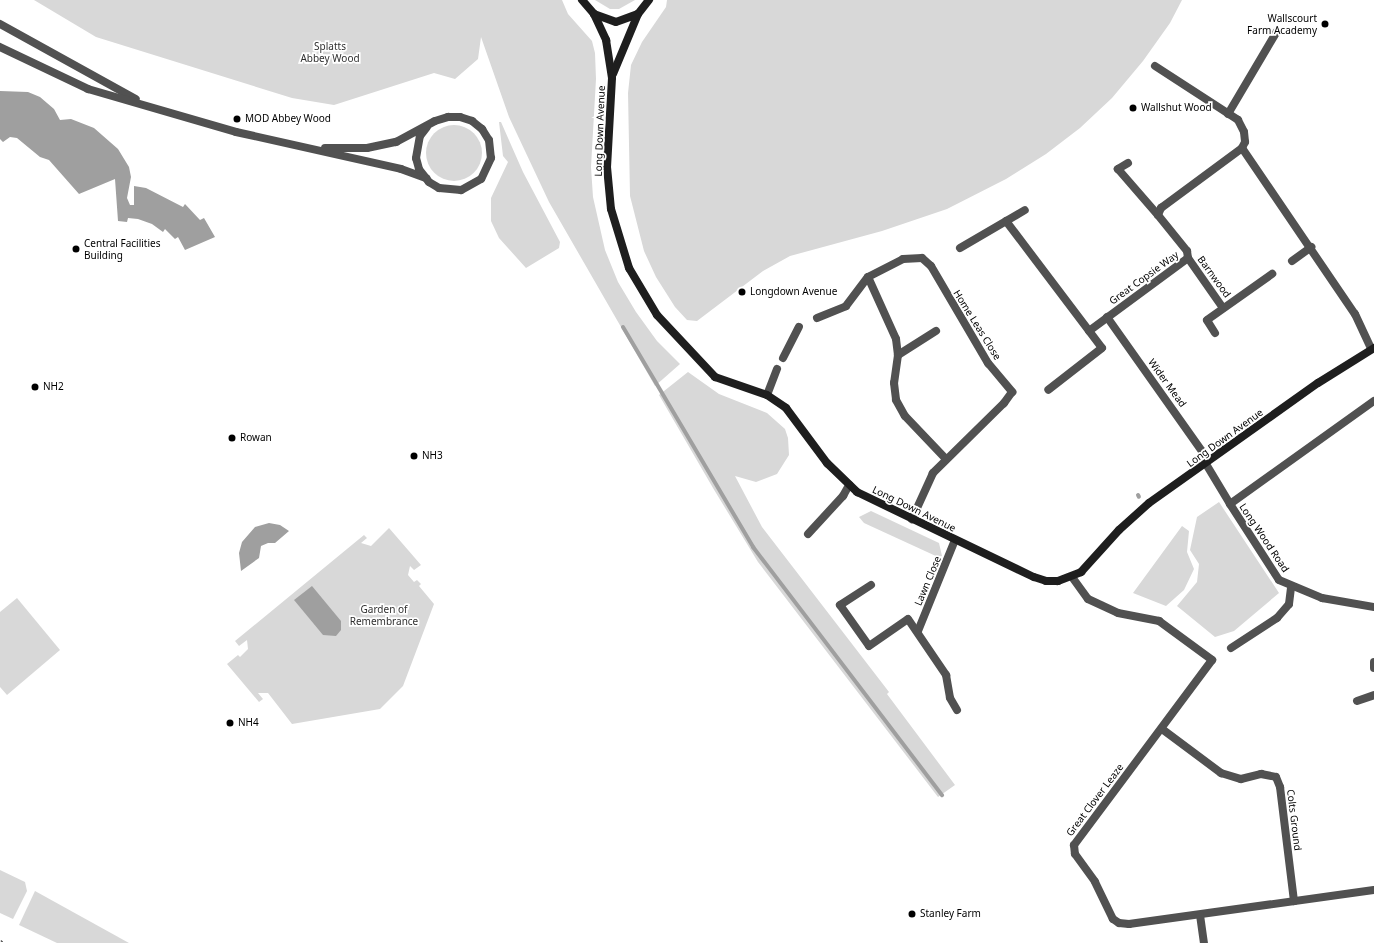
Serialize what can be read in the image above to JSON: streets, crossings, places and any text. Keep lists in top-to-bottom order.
{
  "streets": {
    "street": [
      "Long Down Avenue",
      "Barnwood",
      "Great Copsie Way",
      "Home Leas Close",
      "Wider Mead",
      "Long Wood Road",
      "Lawn Close",
      "Great Clover Leaze",
      "Colts Ground"
    ]
  },
  "crossings": [
    ["Long Down Avenue", "Home Leas Close"],
    ["Long Down Avenue", "Wider Mead"],
    ["Long Down Avenue", "Long Wood Road"],
    ["Long Down Avenue", "Lawn Close"],
    ["Long Down Avenue", "Great Clover Leaze"],
    ["Barnwood", "Great Copsie Way"],
    ["Great Copsie Way", "Wider Mead"],
    ["Wider Mead", "Long Wood Road"],
    ["Great Clover Leaze", "Colts Ground"]
  ],
  "parks": ["Splatts Abbey Wood", "Garden of Remembrance"],
  "places": [
    "Wallscourt Farm Academy",
    "Wallshut Wood",
    "MOD Abbey Wood",
    "Central Facilities Building",
    "Longdown Avenue",
    "NH2",
    "Rowan",
    "NH3",
    "NH4",
    "Stanley Farm"
  ]
}
